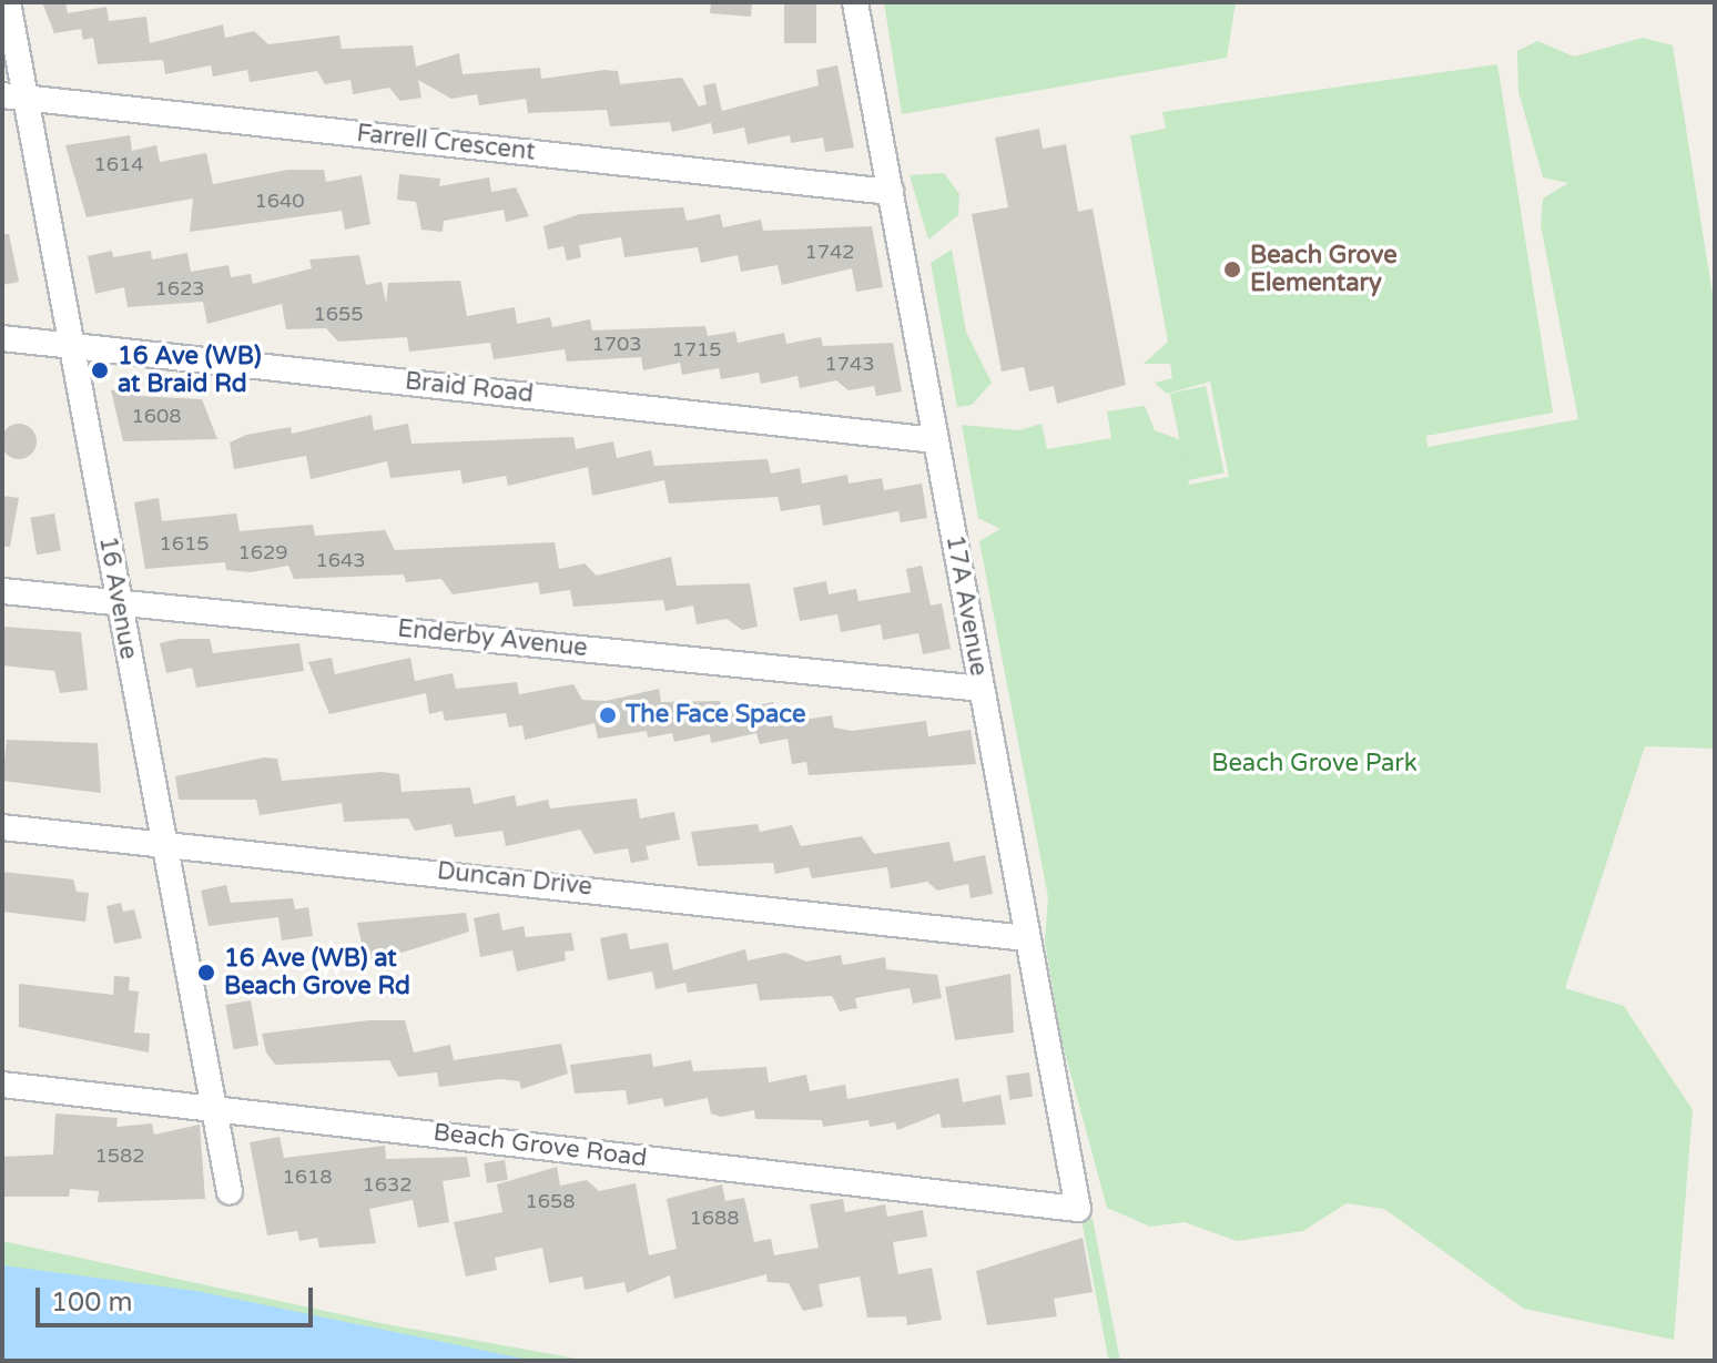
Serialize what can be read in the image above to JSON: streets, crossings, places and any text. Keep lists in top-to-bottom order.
{
  "streets": {
    "street": [
      "Farrell Crescent",
      "Braid Road",
      "16 Avenue",
      "17A Avenue",
      "Enderby Avenue",
      "Duncan Drive",
      "Beach Grove Road"
    ]
  },
  "crossings": [
    ["Farrell Crescent", "16 Avenue"],
    ["Farrell Crescent", "17A Avenue"],
    ["Braid Road", "16 Avenue"],
    ["Braid Road", "17A Avenue"],
    ["16 Avenue", "Enderby Avenue"],
    ["16 Avenue", "Duncan Drive"],
    ["16 Avenue", "Beach Grove Road"],
    ["17A Avenue", "Enderby Avenue"],
    ["17A Avenue", "Duncan Drive"],
    ["17A Avenue", "Beach Grove Road"]
  ],
  "parks": ["Beach Grove Park"],
  "places": [
    "Beach Grove Elementary",
    "16 Ave (WB) at Braid Rd",
    "The Face Space",
    "16 Ave (WB) at Beach Grove Rd"
  ],
  "house_numbers": [
    "1614",
    "1640",
    "1742",
    "1623",
    "1655",
    "1703",
    "1715",
    "1743",
    "1608",
    "1615",
    "1629",
    "1643",
    "1582",
    "1618",
    "1632",
    "1658",
    "1688"
  ],
  "scale_bar": "100 m"
}
